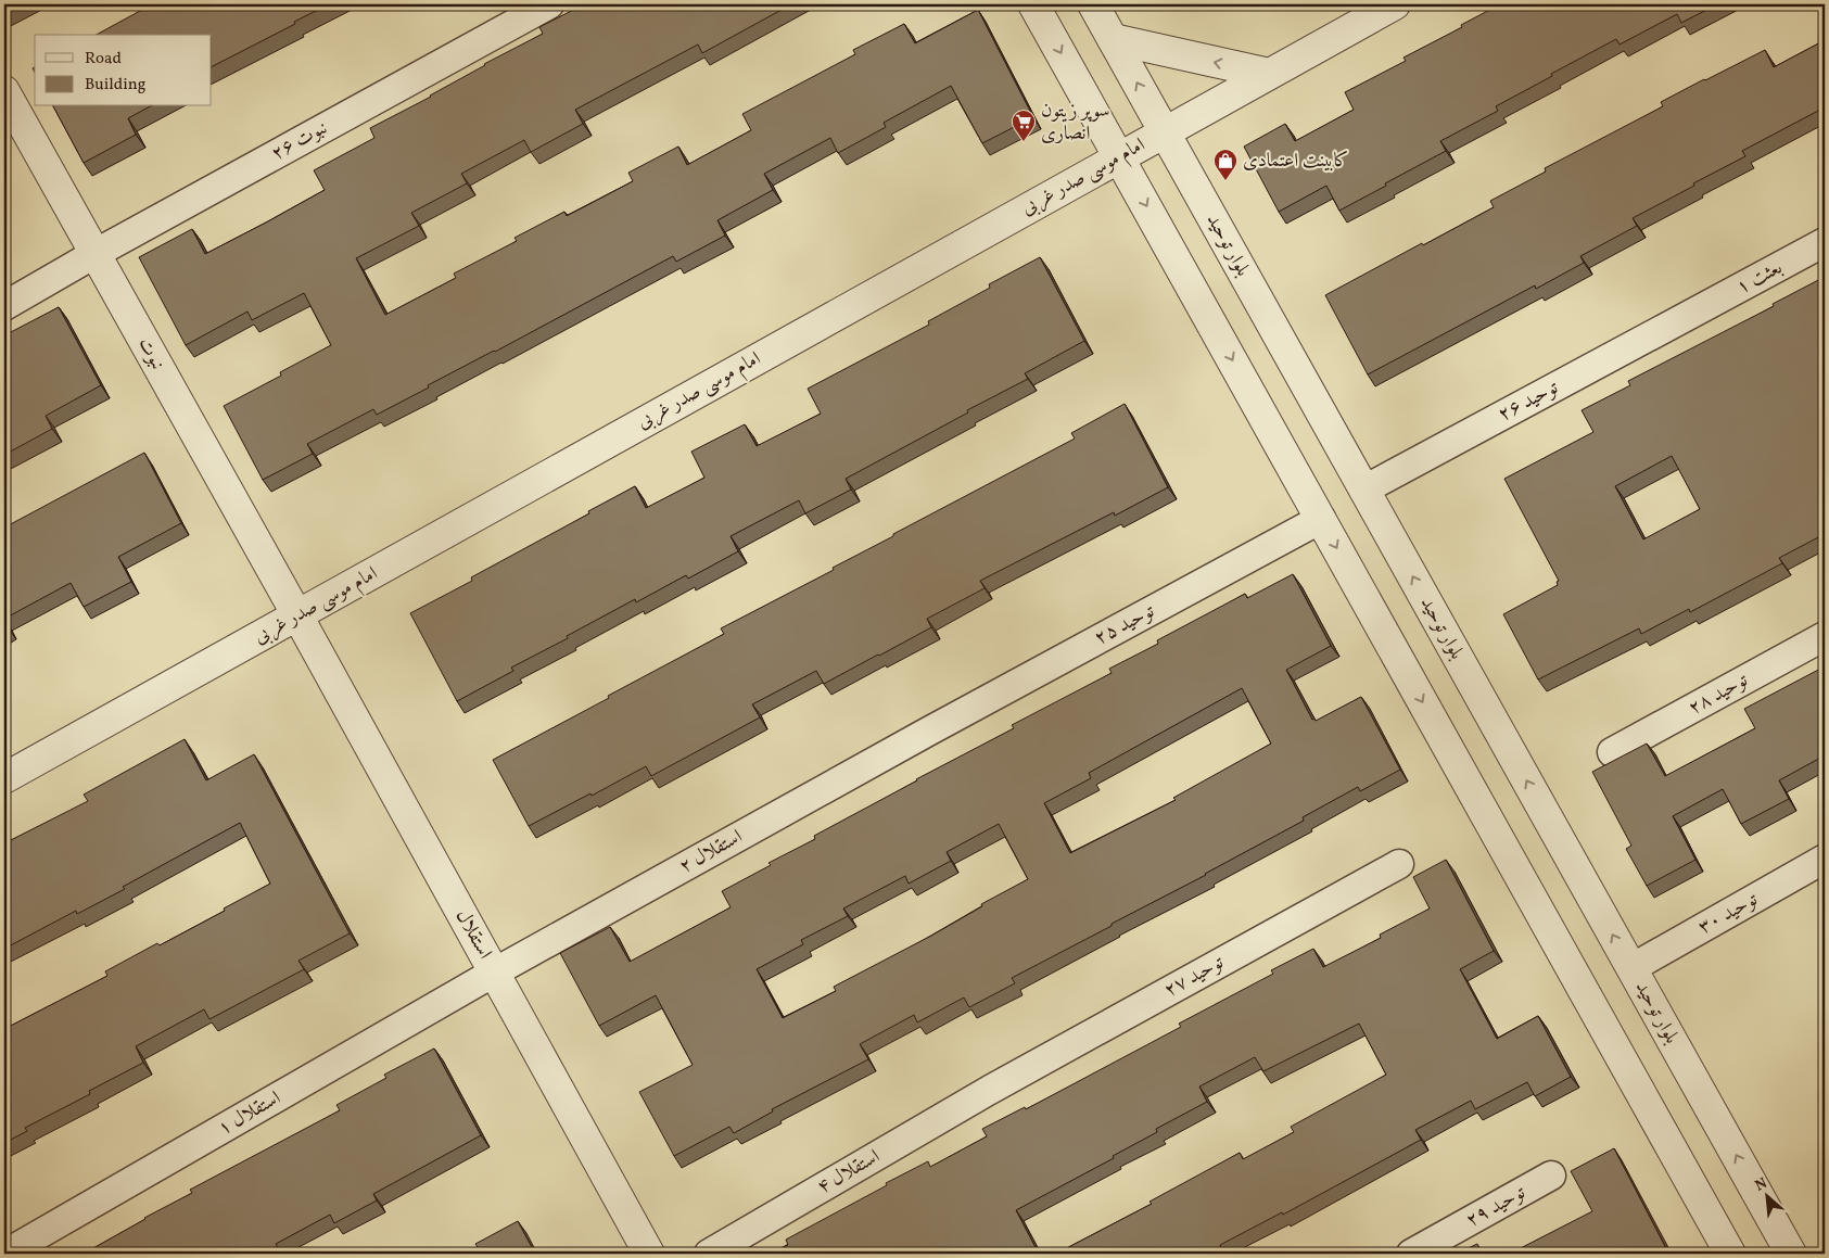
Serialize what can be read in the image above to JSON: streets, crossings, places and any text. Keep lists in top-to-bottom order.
{
  "streets": {
    "street": [
      "نبوت ۲۶",
      "امام موسی صدر غربی",
      "بلوار توحید",
      "بعثت ۱",
      "نبوت",
      "توحید ۲۶",
      "توحید ۲۵",
      "توحید ۲۸",
      "استقلال ۲",
      "توحید ۳۰",
      "استقلال",
      "توحید ۲۷",
      "استقلال ۱",
      "استقلال ۴",
      "توحید ۲۹"
    ]
  },
  "crossings": [
    ["نبوت ۲۶", "نبوت"],
    ["امام موسی صدر غربی", "بلوار توحید"],
    ["امام موسی صدر غربی", "نبوت"],
    ["امام موسی صدر غربی", "استقلال"],
    ["بلوار توحید", "توحید ۲۶"],
    ["بلوار توحید", "توحید ۳۰"],
    ["بعثت ۱", "توحید ۲۶"],
    ["نبوت", "استقلال"],
    ["توحید ۲۵", "استقلال ۲"],
    ["استقلال ۲", "استقلال"],
    ["استقلال ۲", "استقلال ۱"],
    ["استقلال", "استقلال ۱"],
    ["توحید ۲۷", "استقلال ۴"]
  ],
  "places": {
    "supermarket": ["سوپر زیتون انصاری"],
    "shop": ["کابینت اعتمادی"]
  },
  "legend": ["Road", "Building"],
  "north": "top left"
}
